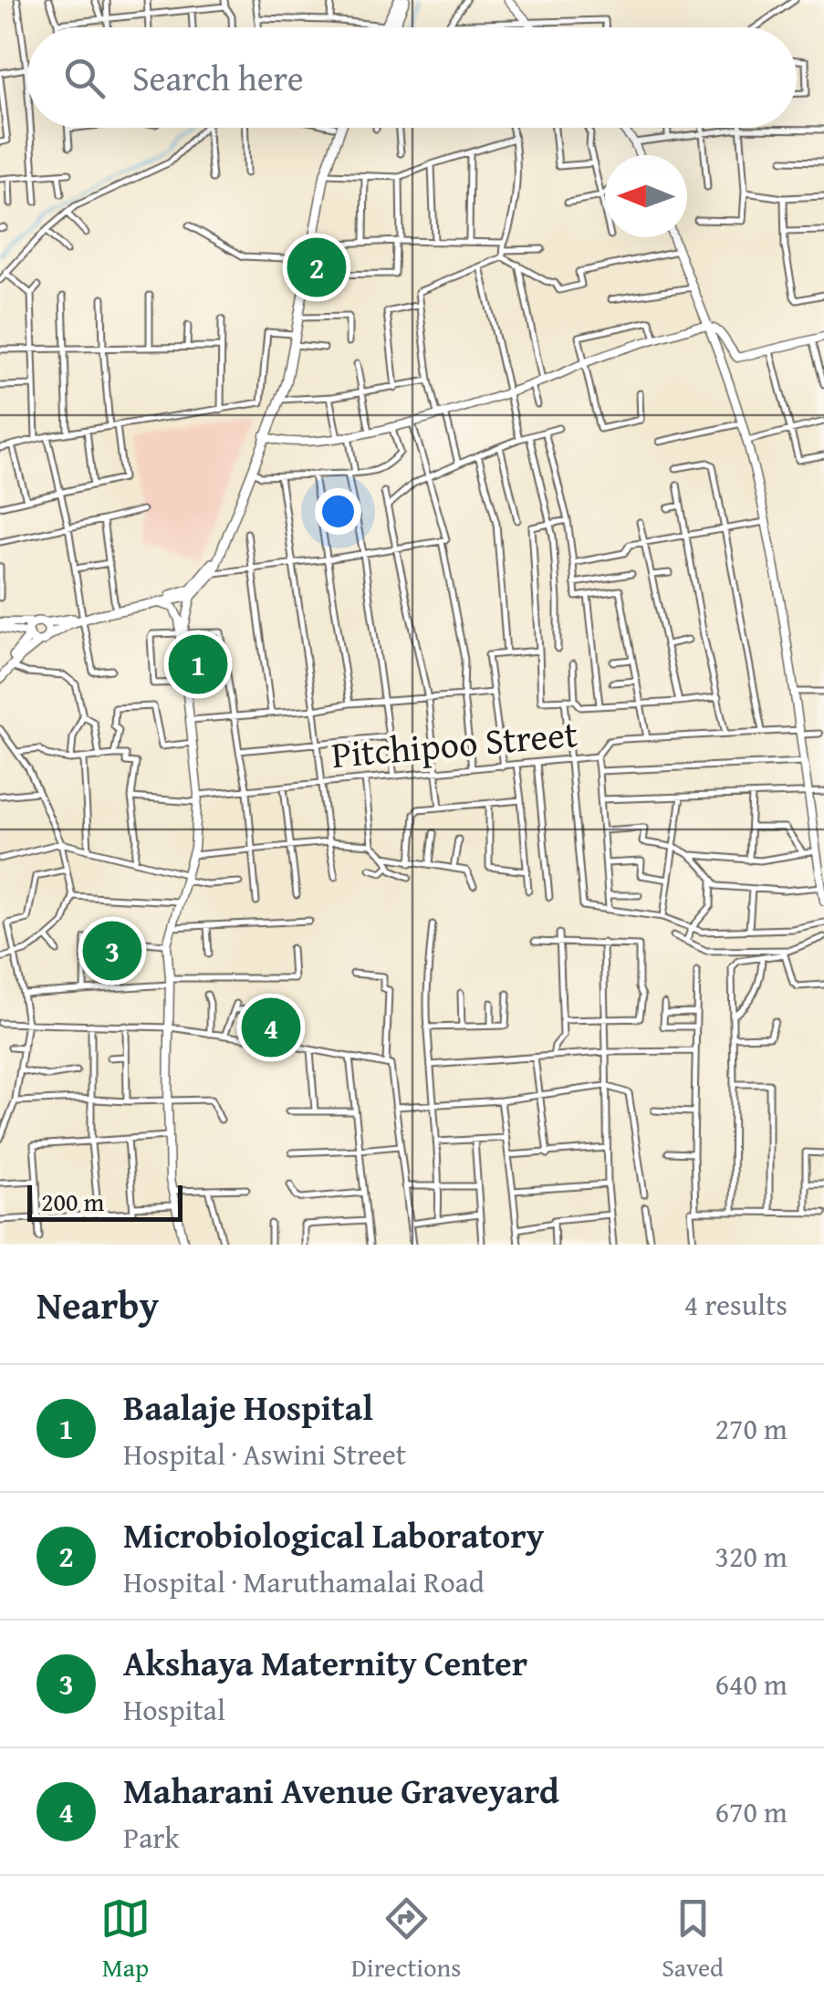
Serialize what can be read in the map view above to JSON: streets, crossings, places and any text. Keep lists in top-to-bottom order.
{
  "streets": {
    "street": ["Pitchipoo Street"]
  },
  "scale_bar": "200 m",
  "north": "left",
  "page": {
    "search": "Search here",
    "pins": [
      "2",
      "1",
      "3",
      "4"
    ],
    "scale": "200 m",
    "heading": ["Nearby", "4 results"],
    "list": [
      {
        "mark": "1",
        "name": "Baalaje Hospital",
        "note": "Hospital · Aswini Street",
        "value": "270 m"
      },
      {
        "mark": "2",
        "name": "Microbiological Laboratory",
        "note": "Hospital · Maruthamalai Road",
        "value": "320 m"
      },
      {
        "mark": "3",
        "name": "Akshaya Maternity Center",
        "note": "Hospital",
        "value": "640 m"
      },
      {
        "mark": "4",
        "name": "Maharani Avenue Graveyard",
        "note": "Park",
        "value": "670 m"
      }
    ],
    "nav": ["Map", "Directions", "Saved"]
  }
}
